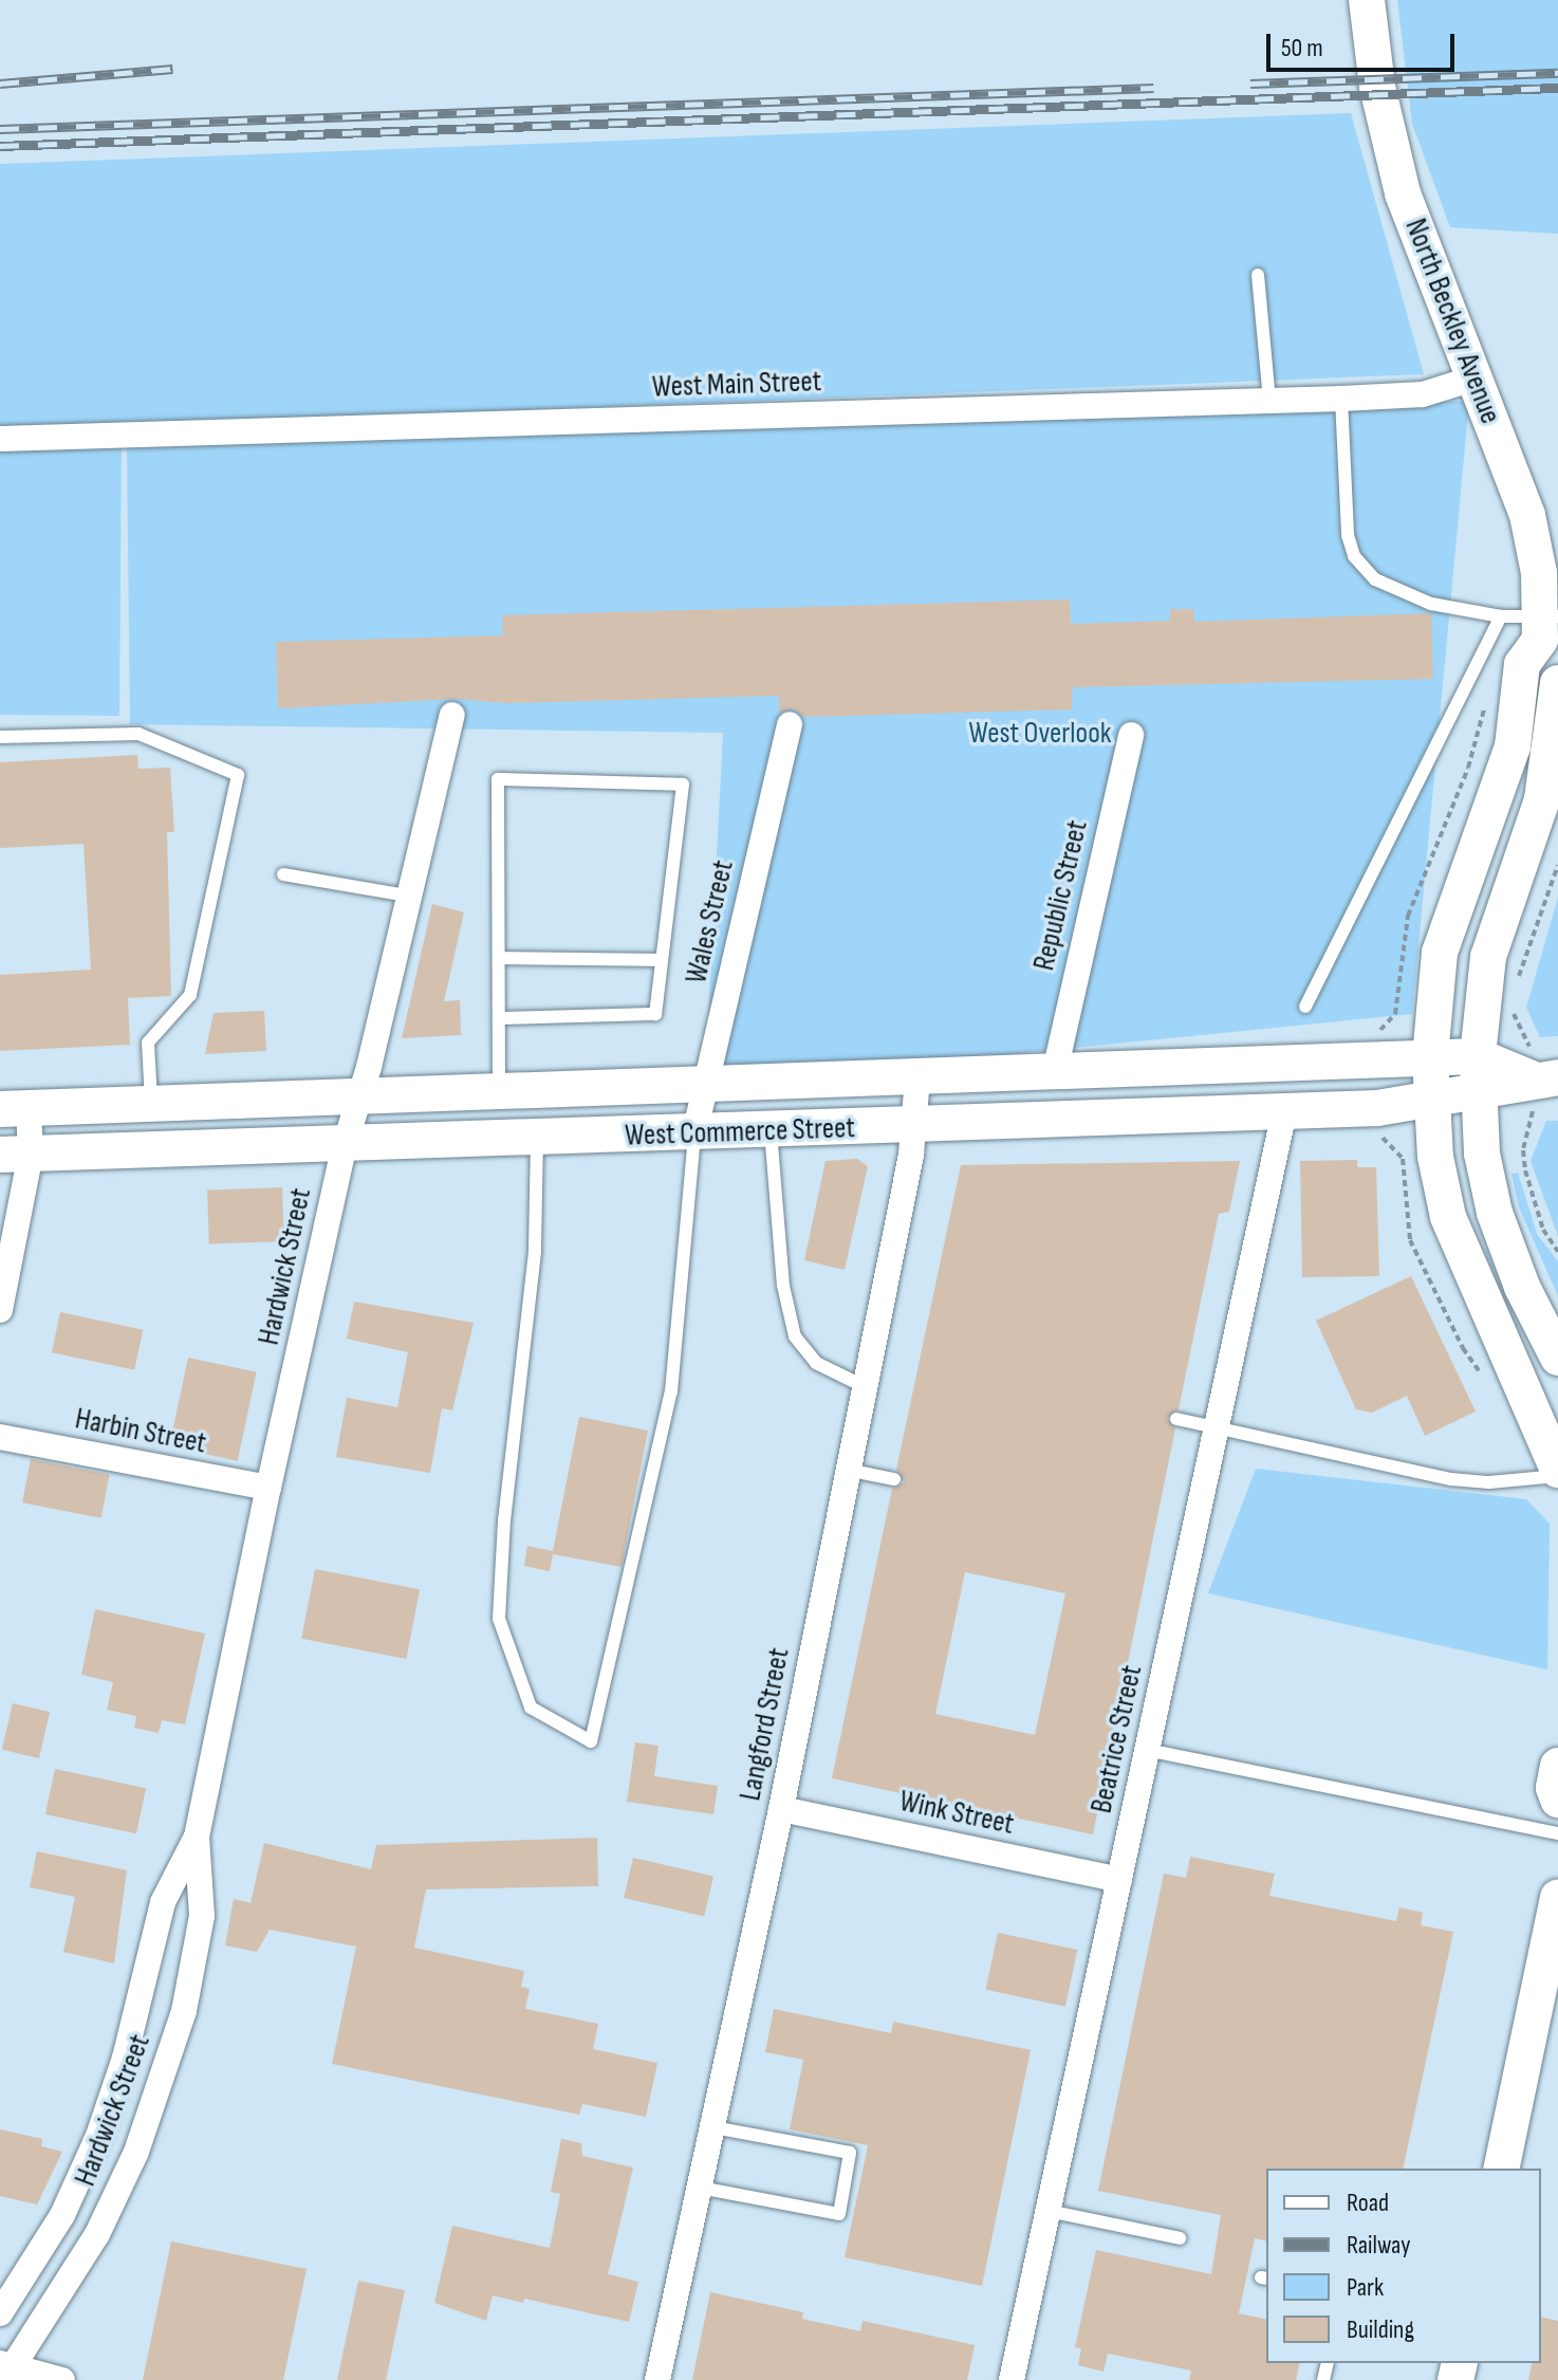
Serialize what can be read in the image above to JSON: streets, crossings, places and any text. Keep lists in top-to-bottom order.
{
  "streets": {
    "main road": ["North Beckley Avenue", "West Commerce Street"],
    "street": [
      "West Main Street",
      "Republic Street",
      "Wales Street",
      "Hardwick Street",
      "Harbin Street",
      "Langford Street",
      "Beatrice Street",
      "Wink Street"
    ]
  },
  "crossings": [
    ["North Beckley Avenue", "West Main Street"],
    ["Republic Street", "West Commerce Street"],
    ["Wales Street", "West Commerce Street"],
    ["West Commerce Street", "Hardwick Street"],
    ["West Commerce Street", "Langford Street"],
    ["West Commerce Street", "Beatrice Street"],
    ["Hardwick Street", "Harbin Street"],
    ["Langford Street", "Wink Street"],
    ["Beatrice Street", "Wink Street"]
  ],
  "parks": ["West Overlook"],
  "legend": [
    "Road",
    "Railway",
    "Park",
    "Building"
  ],
  "scale_bar": "50 m"
}
